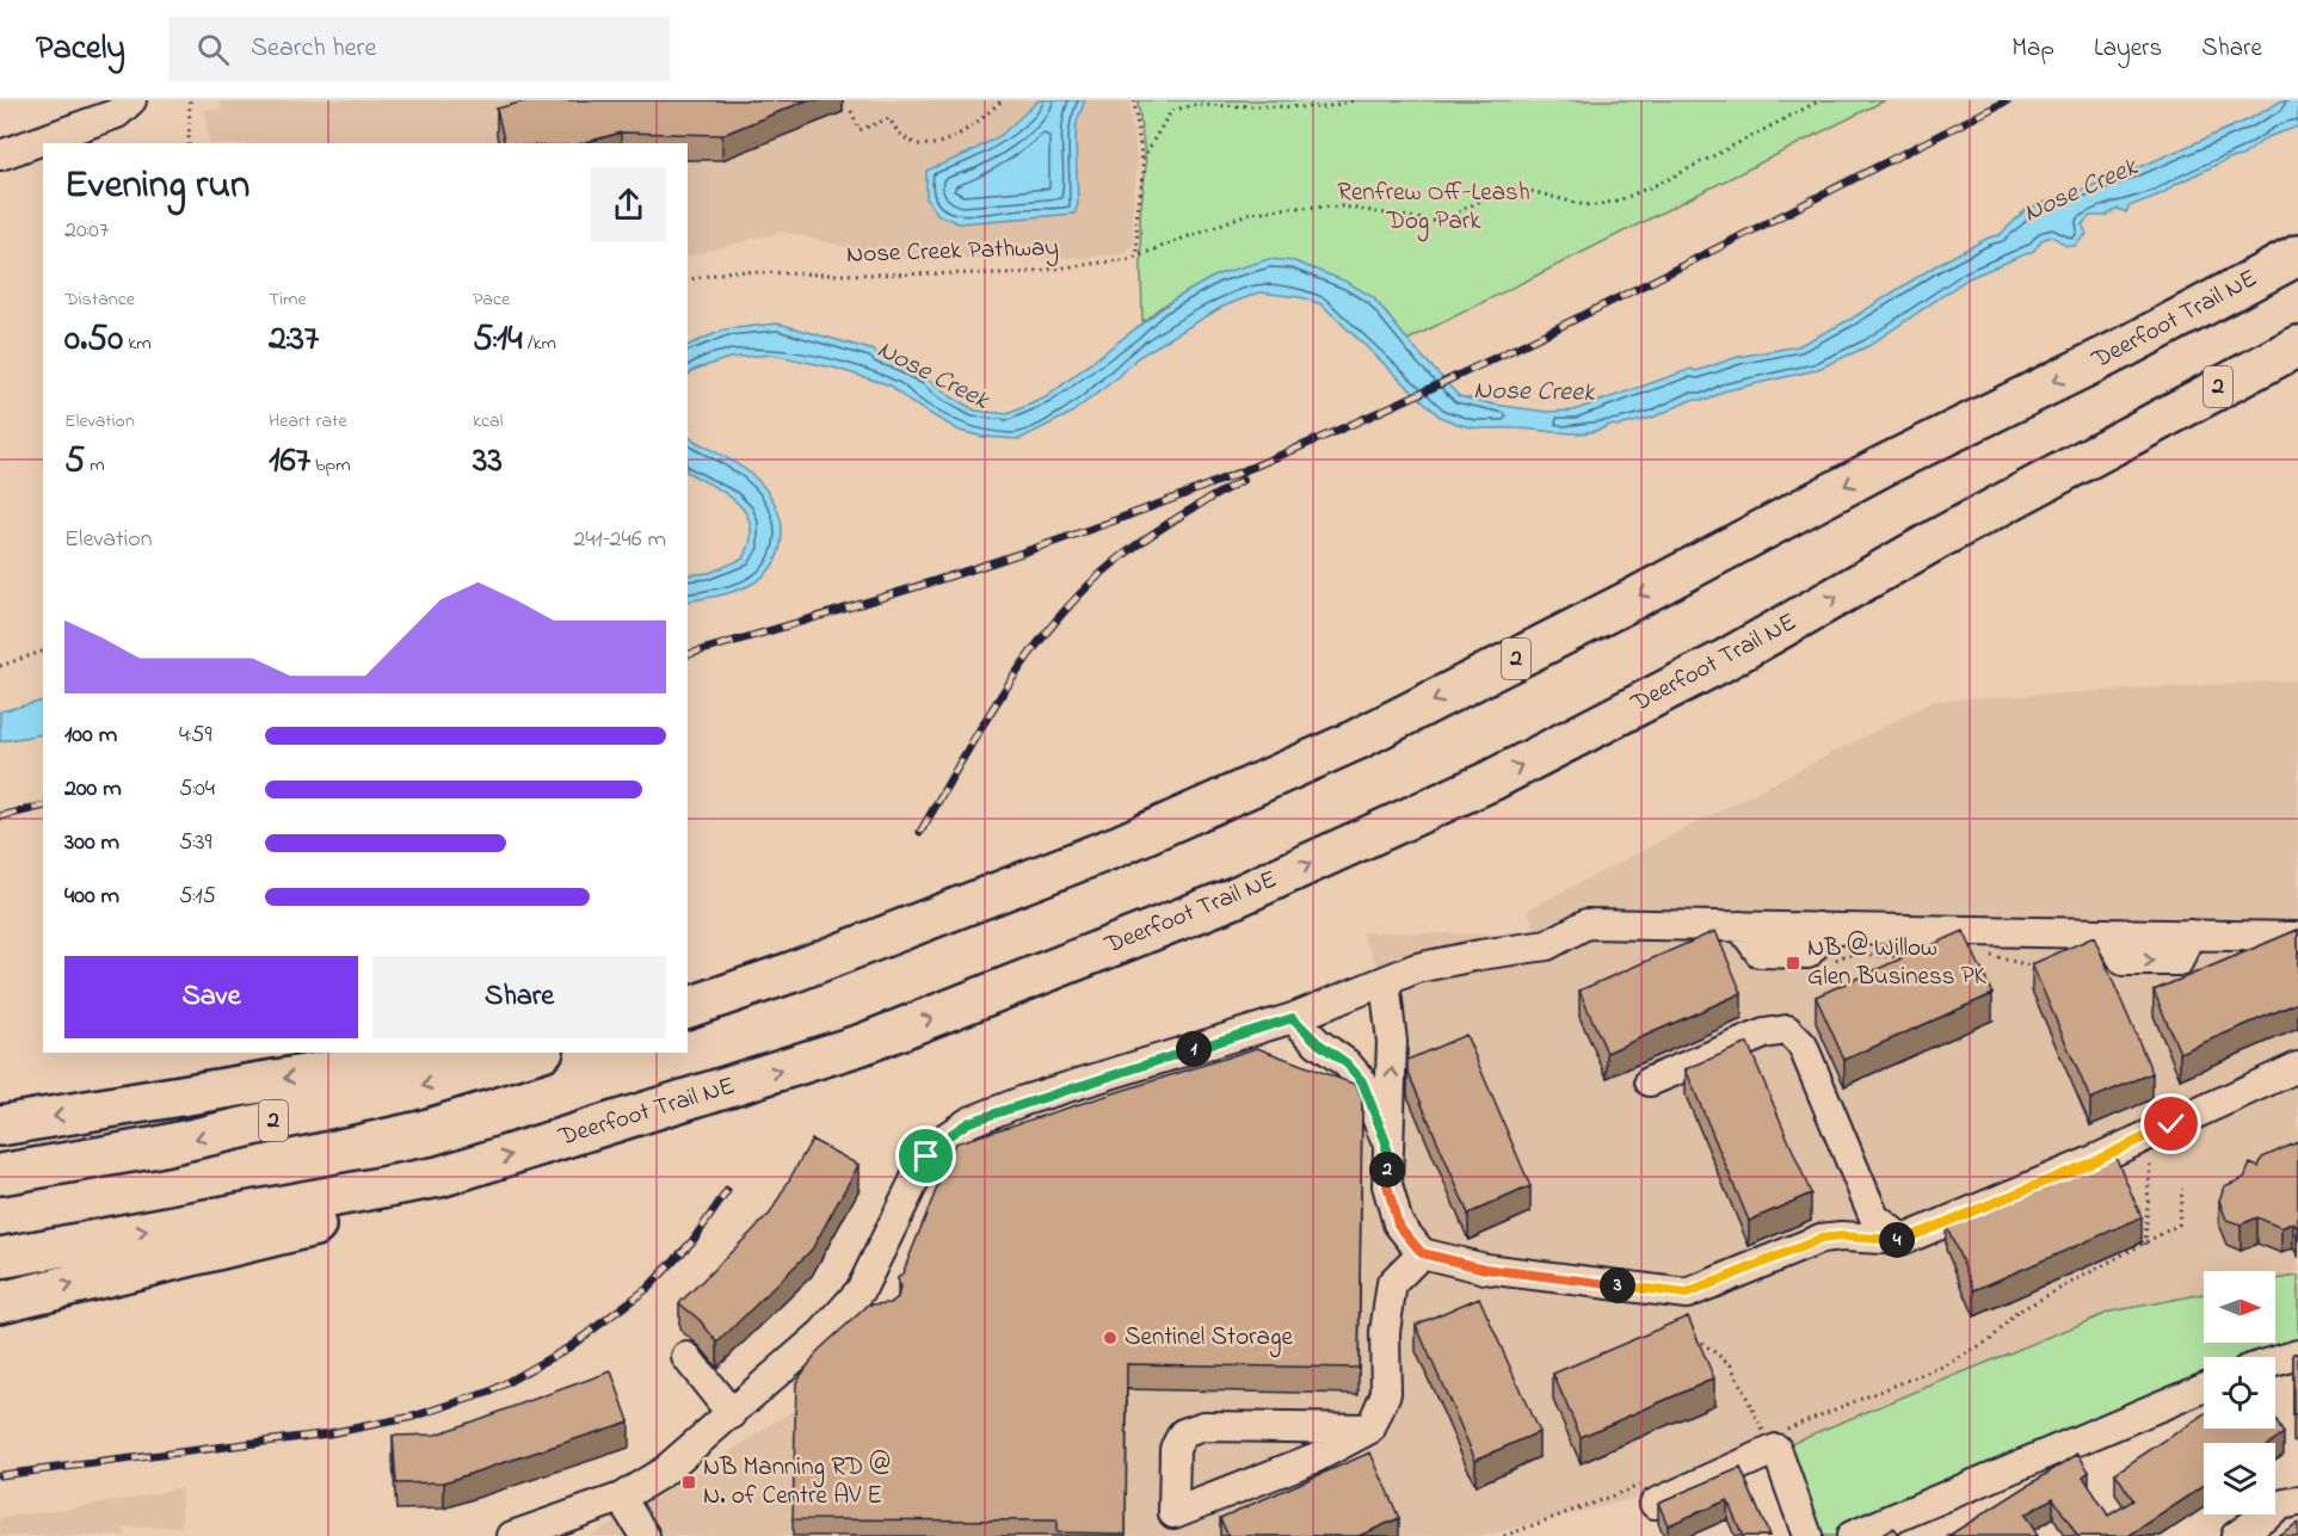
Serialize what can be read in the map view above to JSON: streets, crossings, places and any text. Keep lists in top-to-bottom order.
{
  "streets": {
    "highway": ["Deerfoot Trail NE", "2"],
    "path": ["Nose Creek Pathway"]
  },
  "water": ["Nose Creek"],
  "parks": ["Renfrew Off-Leash Dog Park"],
  "places": {
    "transit": ["NB @ Willow Glen Business PK", "NB Manning RD @ N. of Centre AV E"],
    "other": ["Sentinel Storage"]
  },
  "north": "right",
  "page": {
    "header": "Pacely",
    "search": "Search here",
    "nav": ["Map", "Layers", "Share"],
    "heading": ["Evening run", "20:07"],
    "stats": [
      ["Distance", "0.50 km"],
      ["Time", "2:37"],
      ["Pace", "5:14 /km"],
      ["Elevation", "5 m"],
      ["Heart rate", "167 bpm"],
      ["kcal", "33"]
    ],
    "chart": ["Elevation", "241–246 m"],
    "list": [
      {
        "name": "100 m",
        "note": "4:59"
      },
      {
        "name": "200 m",
        "note": "5:04"
      },
      {
        "name": "300 m",
        "note": "5:39"
      },
      {
        "name": "400 m",
        "note": "5:15"
      }
    ],
    "buttons": ["Save", "Share"],
    "pins": [
      "1",
      "2",
      "4",
      "3"
    ]
  }
}
